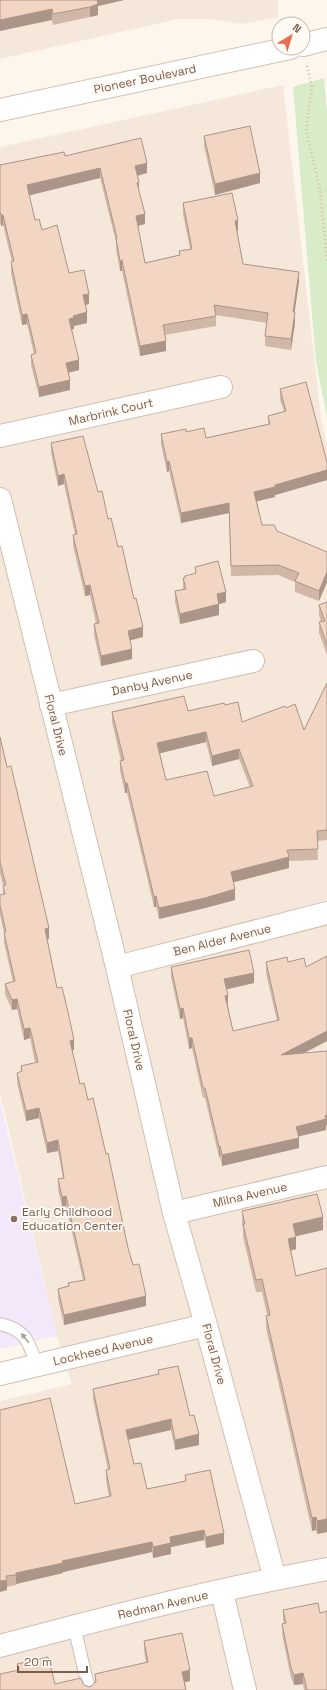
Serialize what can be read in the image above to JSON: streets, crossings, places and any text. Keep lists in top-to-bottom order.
{
  "streets": {
    "street": [
      "Pioneer Boulevard",
      "Marbrink Court",
      "Danby Avenue",
      "Floral Drive",
      "Ben Alder Avenue",
      "Milna Avenue",
      "Lockheed Avenue",
      "Redman Avenue"
    ]
  },
  "crossings": [
    ["Danby Avenue", "Floral Drive"],
    ["Floral Drive", "Ben Alder Avenue"],
    ["Floral Drive", "Milna Avenue"],
    ["Floral Drive", "Lockheed Avenue"],
    ["Floral Drive", "Redman Avenue"]
  ],
  "places": ["Early Childhood Education Center"],
  "scale_bar": "20 m",
  "north": "top right"
}
